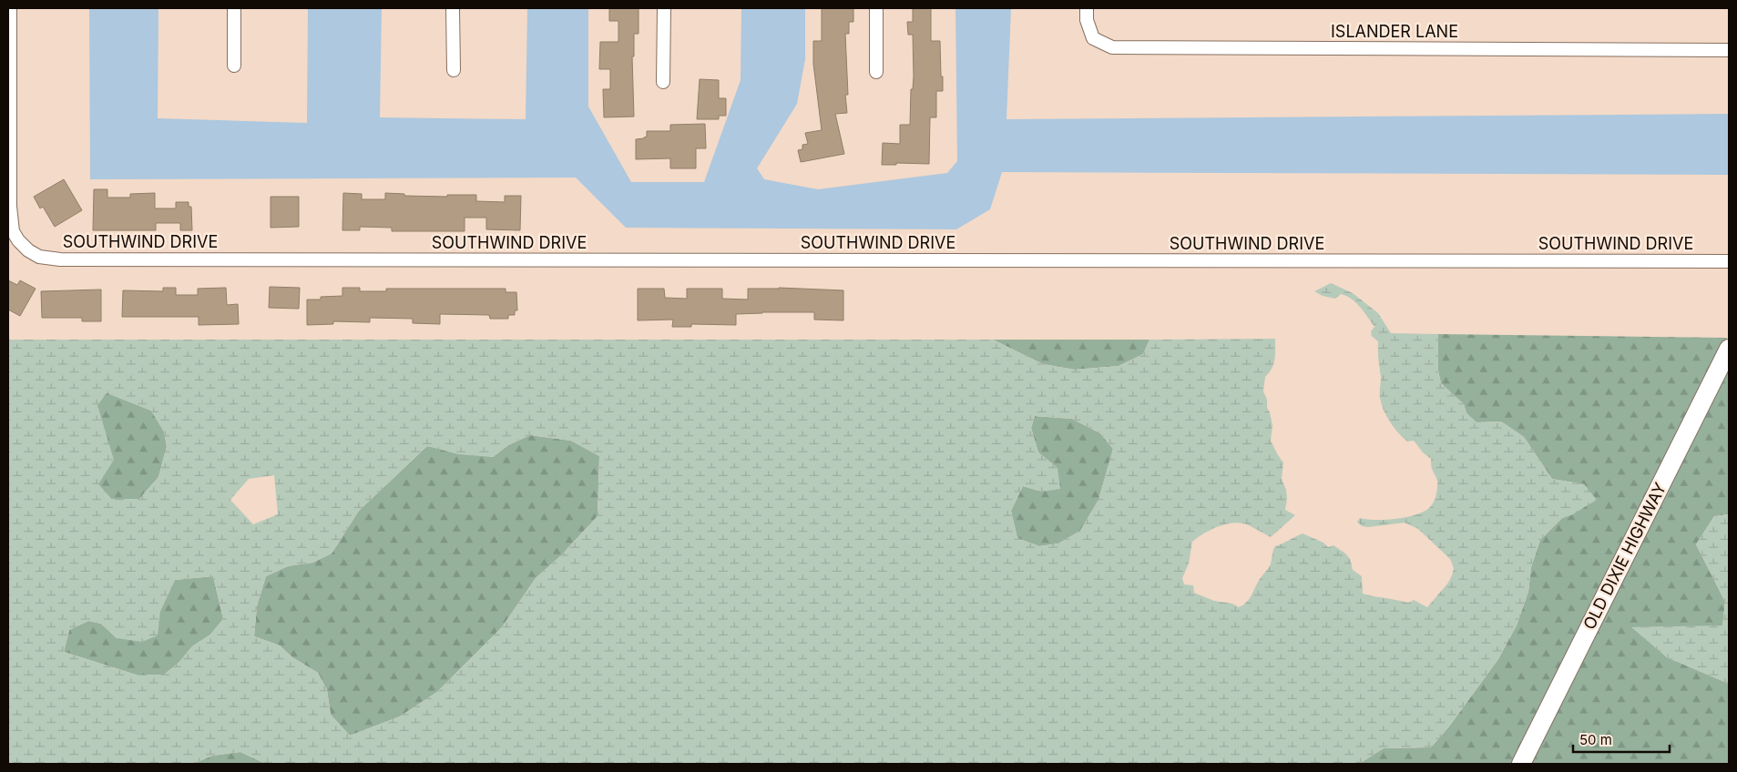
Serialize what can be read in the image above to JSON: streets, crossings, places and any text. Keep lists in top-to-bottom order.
{
  "streets": {
    "street": ["ISLANDER LANE", "SOUTHWIND DRIVE", "OLD DIXIE HIGHWAY"]
  },
  "scale_bar": "50 m"
}
